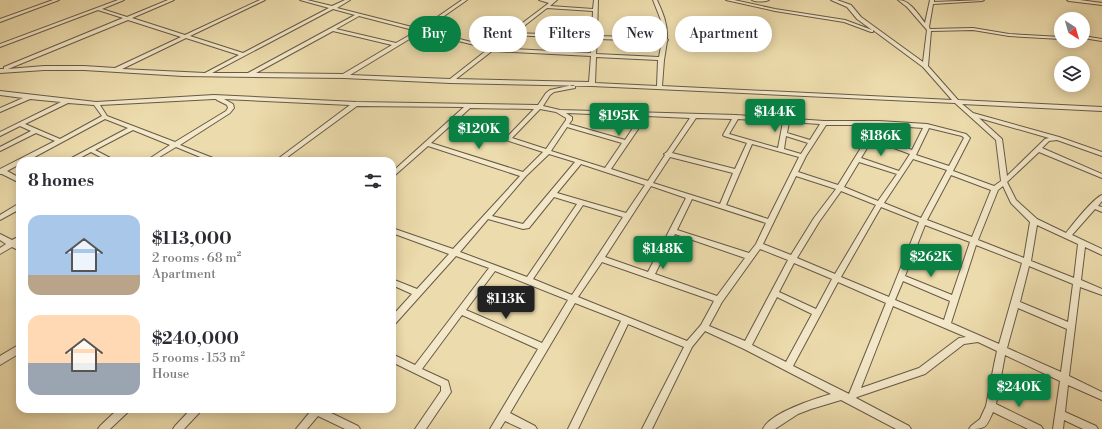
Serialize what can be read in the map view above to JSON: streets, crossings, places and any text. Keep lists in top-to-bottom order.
{
  "north": "bottom right",
  "page": {
    "chip": [
      "Buy",
      "Rent",
      "Filters",
      "New",
      "Apartment"
    ],
    "price": [
      "$144K",
      "$195K",
      "$120K",
      "$186K",
      "$148K",
      "$262K",
      "$113K",
      "$240K"
    ],
    "heading": "8 homes",
    "list": [
      {
        "name": "$113,000",
        "note": "2 rooms · 68 m² · Apartment"
      },
      {
        "name": "$240,000",
        "note": "5 rooms · 153 m² · House"
      }
    ]
  }
}
